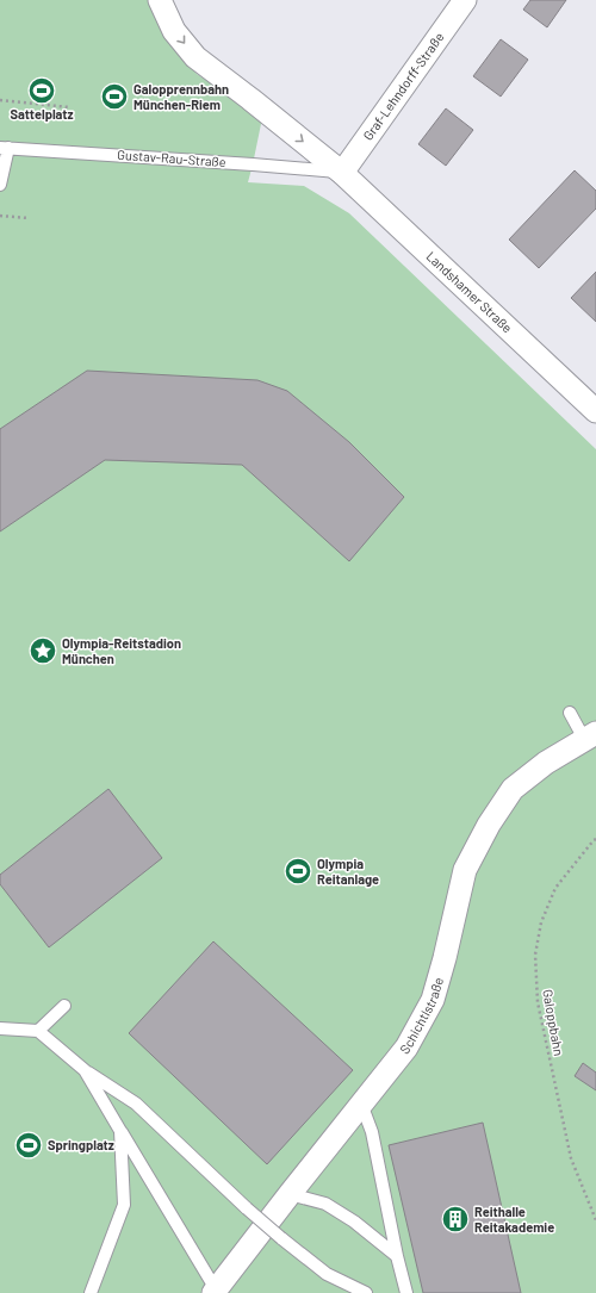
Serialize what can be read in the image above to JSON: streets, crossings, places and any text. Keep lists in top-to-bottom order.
{
  "streets": {
    "street": ["Graf-Lehndorff-Straße", "Landshamer Straße", "Schichtlstraße"],
    "lane": ["Gustav-Rau-Straße"],
    "path": ["Galoppbahn"]
  },
  "crossings": [
    ["Graf-Lehndorff-Straße", "Gustav-Rau-Straße"],
    ["Graf-Lehndorff-Straße", "Landshamer Straße"],
    ["Gustav-Rau-Straße", "Landshamer Straße"]
  ],
  "one_way": ["Landshamer Straße"],
  "places": {
    "sports": [
      "Sattelplatz",
      "Galopprennbahn München-Riem",
      "Olympia Reitanlage",
      "Springplatz"
    ],
    "place": ["Olympia-Reitstadion München"],
    "building": ["Reithalle Reitakademie"]
  }
}
